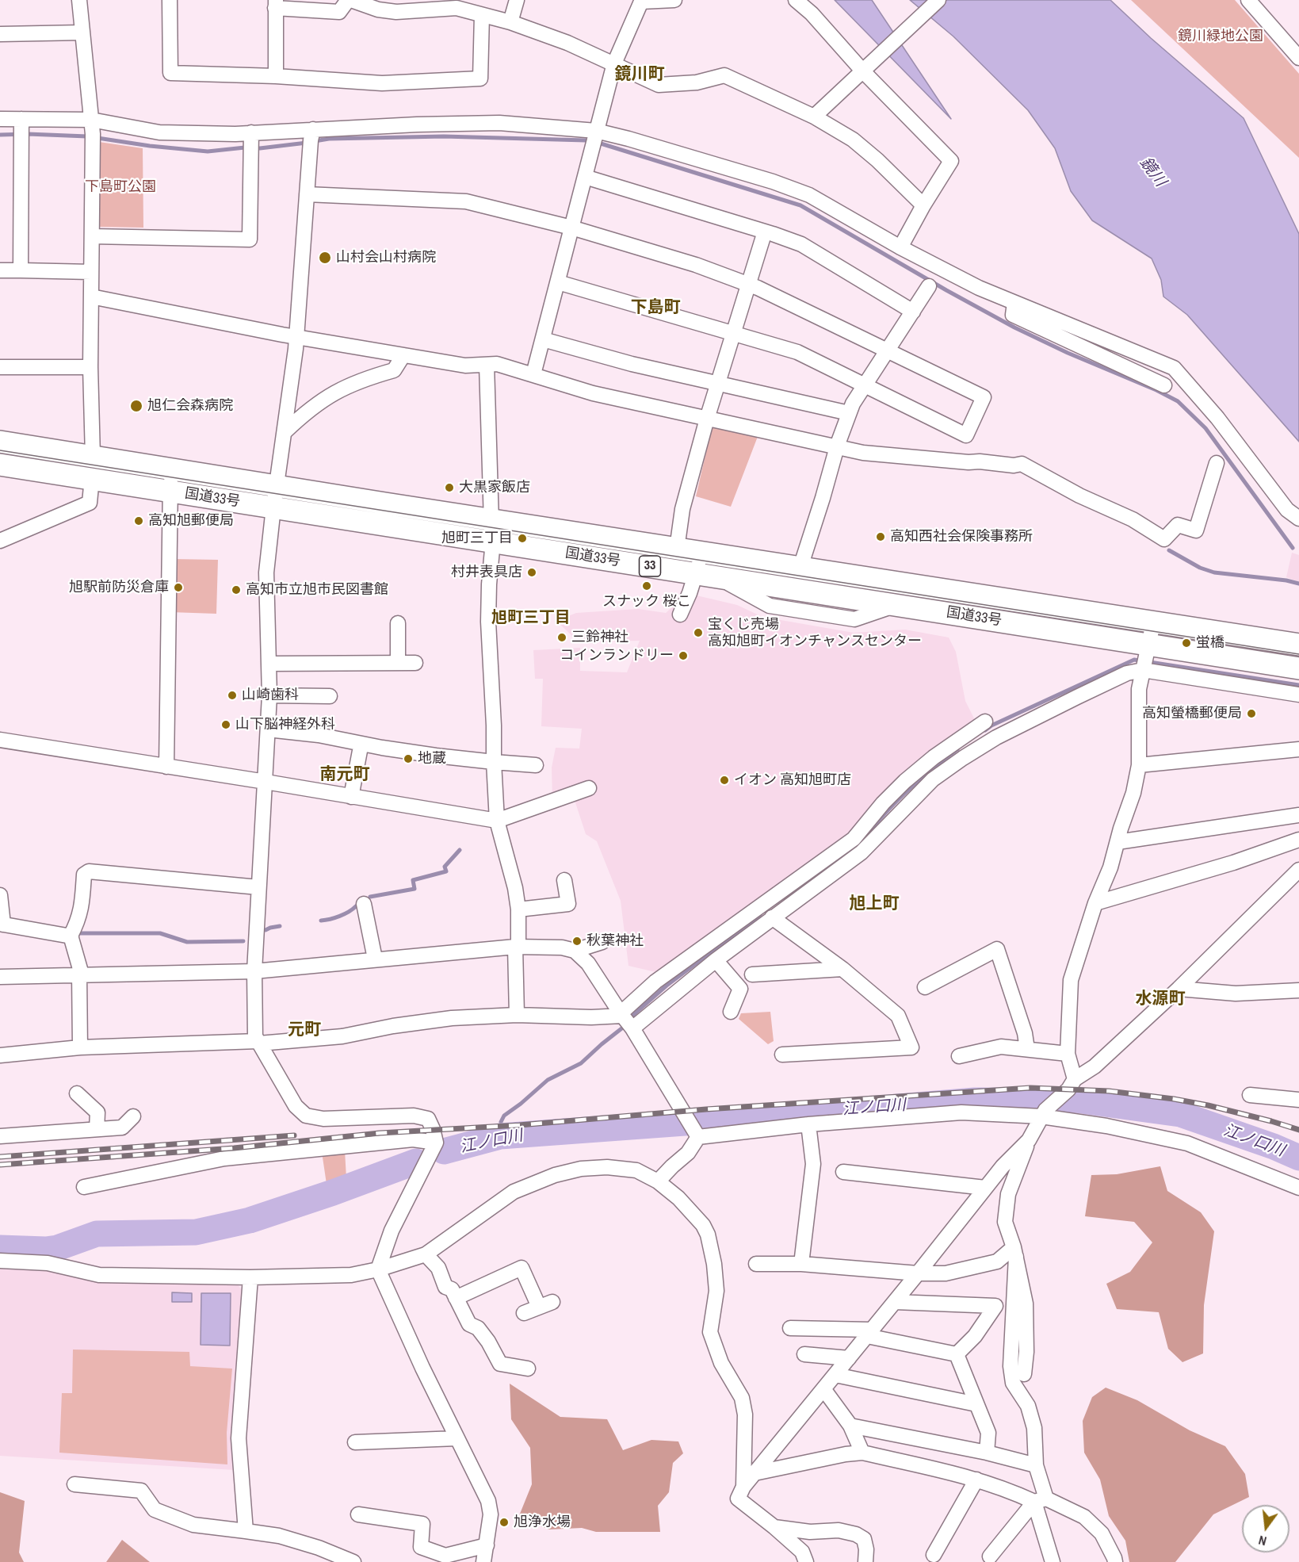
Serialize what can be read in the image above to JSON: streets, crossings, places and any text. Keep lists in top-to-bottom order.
{
  "streets": {
    "highway": ["国道33号", "33"]
  },
  "districts": [
    "鏡川町",
    "下島町",
    "旭町三丁目",
    "南元町",
    "旭上町",
    "水源町",
    "元町"
  ],
  "water": ["鏡川", "江ノ口川"],
  "parks": ["鏡川緑地公園", "下島町公園"],
  "places": [
    "山村会山村病院",
    "旭仁会森病院",
    "大黒家飯店",
    "高知旭郵便局",
    "高知西社会保険事務所",
    "旭町三丁目",
    "村井表具店",
    "スナック 桜こ",
    "旭駅前防災倉庫",
    "高知市立旭市民図書館",
    "宝くじ売場 高知旭町イオンチャンスセンター",
    "三鈴神社",
    "蛍橋",
    "コインランドリー",
    "山崎歯科",
    "高知螢橋郵便局",
    "山下脳神経外科",
    "地蔵",
    "イオン 高知旭町店",
    "秋葉神社",
    "旭浄水場"
  ],
  "north": "bottom"
}
